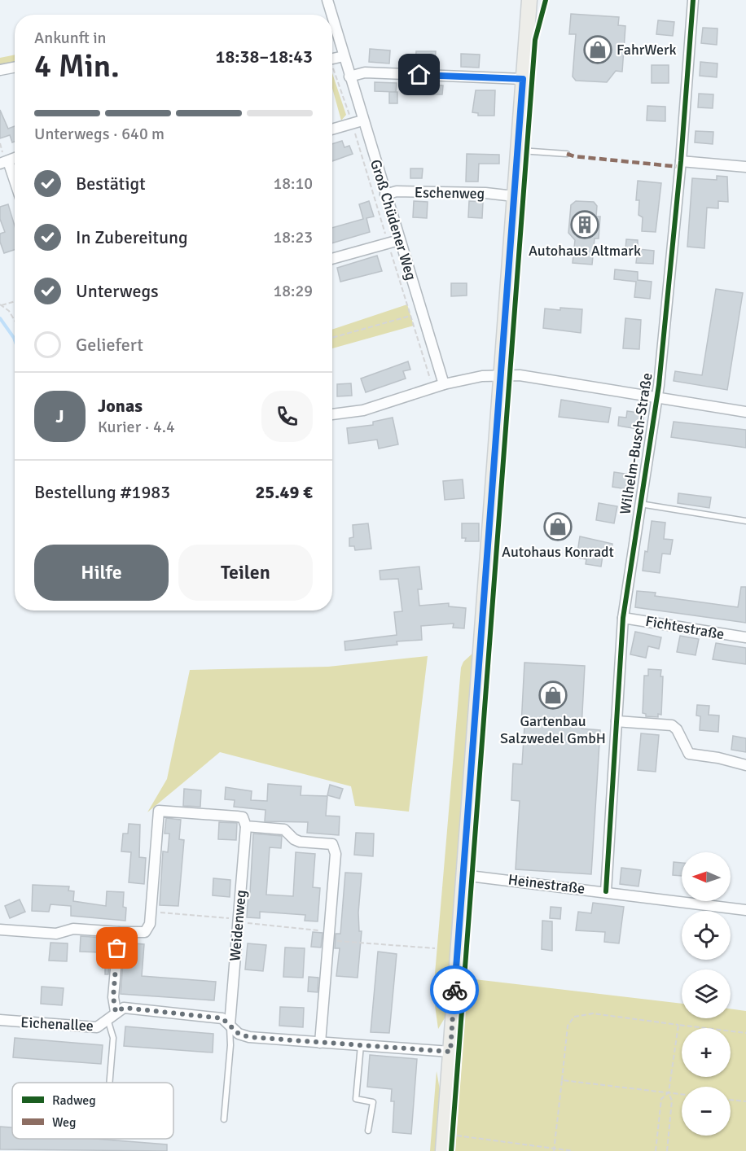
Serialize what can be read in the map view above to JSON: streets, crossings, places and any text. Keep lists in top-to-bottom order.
{
  "streets": {
    "street": [
      "Eschenweg",
      "Groß Chüdener Weg",
      "Wilhelm-Busch-Straße",
      "Fichtestraße",
      "Heinestraße",
      "Weidenweg",
      "Eichenallee"
    ]
  },
  "crossings": [
    ["Eschenweg", "Groß Chüdener Weg"],
    ["Wilhelm-Busch-Straße", "Fichtestraße"],
    ["Wilhelm-Busch-Straße", "Heinestraße"]
  ],
  "places": {
    "shop": ["FahrWerk", "Autohaus Konradt", "Gartenbau Salzwedel GmbH"],
    "building": ["Autohaus Altmark"]
  },
  "legend": ["Radweg", "Weg"],
  "north": "left",
  "page": {
    "heading": ["4 Min.", "Ankunft in", "18:38–18:43"],
    "panel": [
      "Jonas",
      "Kurier · 4.4",
      "Bestellung #1983",
      "25.49 €"
    ],
    "bar": "Unterwegs · 640 m",
    "list": [
      ["Bestätigt", "18:10"],
      ["In Zubereitung", "18:23"],
      ["Unterwegs", "18:29"],
      "Geliefert"
    ],
    "round": "J",
    "buttons": ["Hilfe", "Teilen"],
    "map_buttons": ["+", "−"]
  }
}
